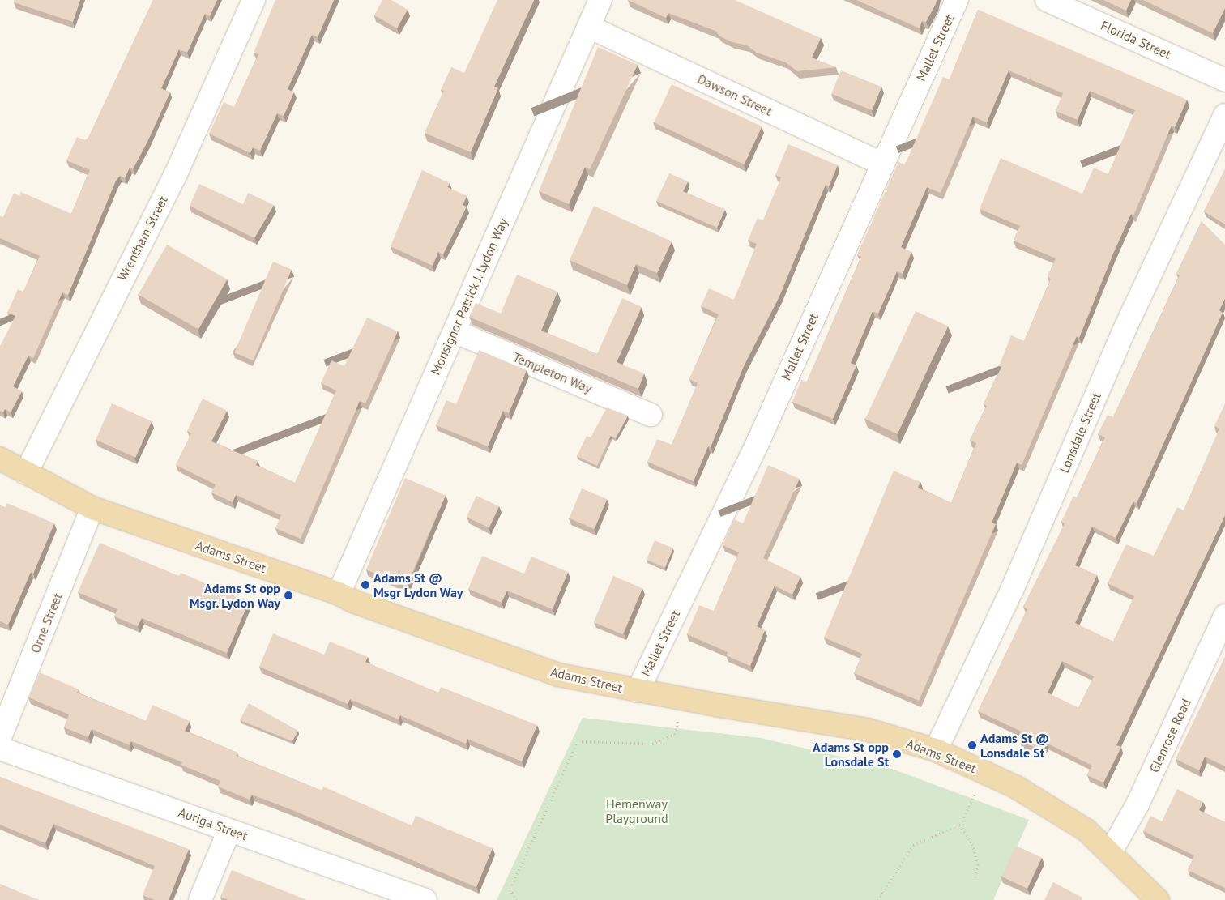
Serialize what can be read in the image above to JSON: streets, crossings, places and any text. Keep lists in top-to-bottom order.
{
  "streets": {
    "main road": ["Adams Street"],
    "street": [
      "Florida Street",
      "Mallet Street",
      "Dawson Street",
      "Wrentham Street",
      "Monsignor Patrick J. Lydon Way",
      "Templeton Way",
      "Lonsdale Street",
      "Orne Street",
      "Glenrose Road",
      "Auriga Street"
    ]
  },
  "crossings": [
    ["Mallet Street", "Dawson Street"],
    ["Mallet Street", "Adams Street"],
    ["Dawson Street", "Monsignor Patrick J. Lydon Way"],
    ["Wrentham Street", "Adams Street"],
    ["Monsignor Patrick J. Lydon Way", "Templeton Way"],
    ["Monsignor Patrick J. Lydon Way", "Adams Street"],
    ["Lonsdale Street", "Adams Street"],
    ["Adams Street", "Orne Street"],
    ["Adams Street", "Glenrose Road"]
  ],
  "parks": ["Hemenway Playground"],
  "places": [
    "Adams St @ Msgr Lydon Way",
    "Adams St opp Msgr. Lydon Way",
    "Adams St @ Lonsdale St",
    "Adams St opp Lonsdale St"
  ]
}
